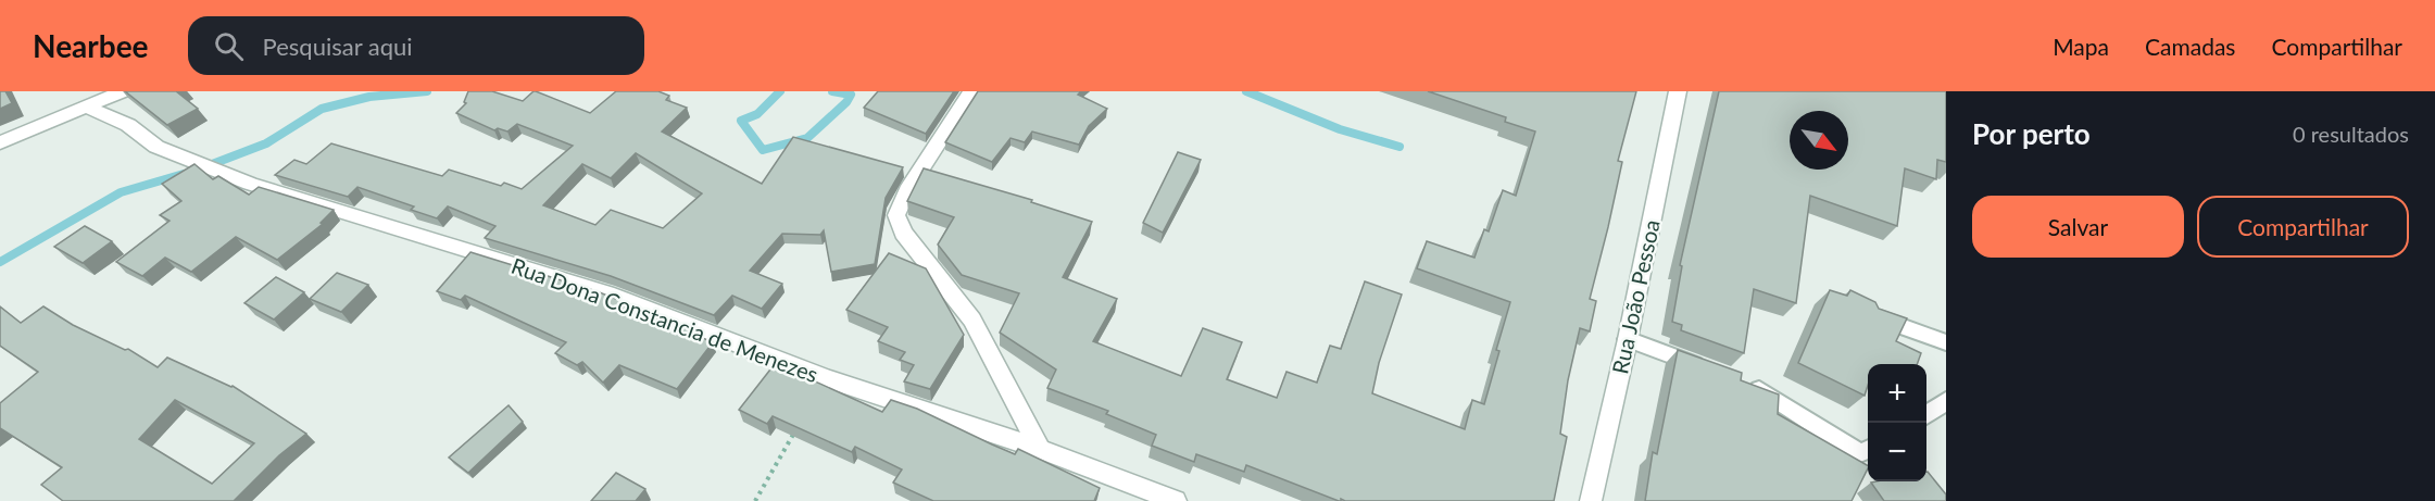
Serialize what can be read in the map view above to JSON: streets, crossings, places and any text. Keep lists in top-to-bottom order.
{
  "streets": {
    "street": ["Rua João Pessoa", "Rua Dona Constancia de Menezes"]
  },
  "north": "bottom right",
  "page": {
    "header": "Nearbee",
    "search": "Pesquisar aqui",
    "nav": ["Mapa", "Camadas", "Compartilhar"],
    "heading": ["Por perto", "0 resultados"],
    "buttons": ["Salvar", "Compartilhar"],
    "map_buttons": ["+", "−"]
  }
}
